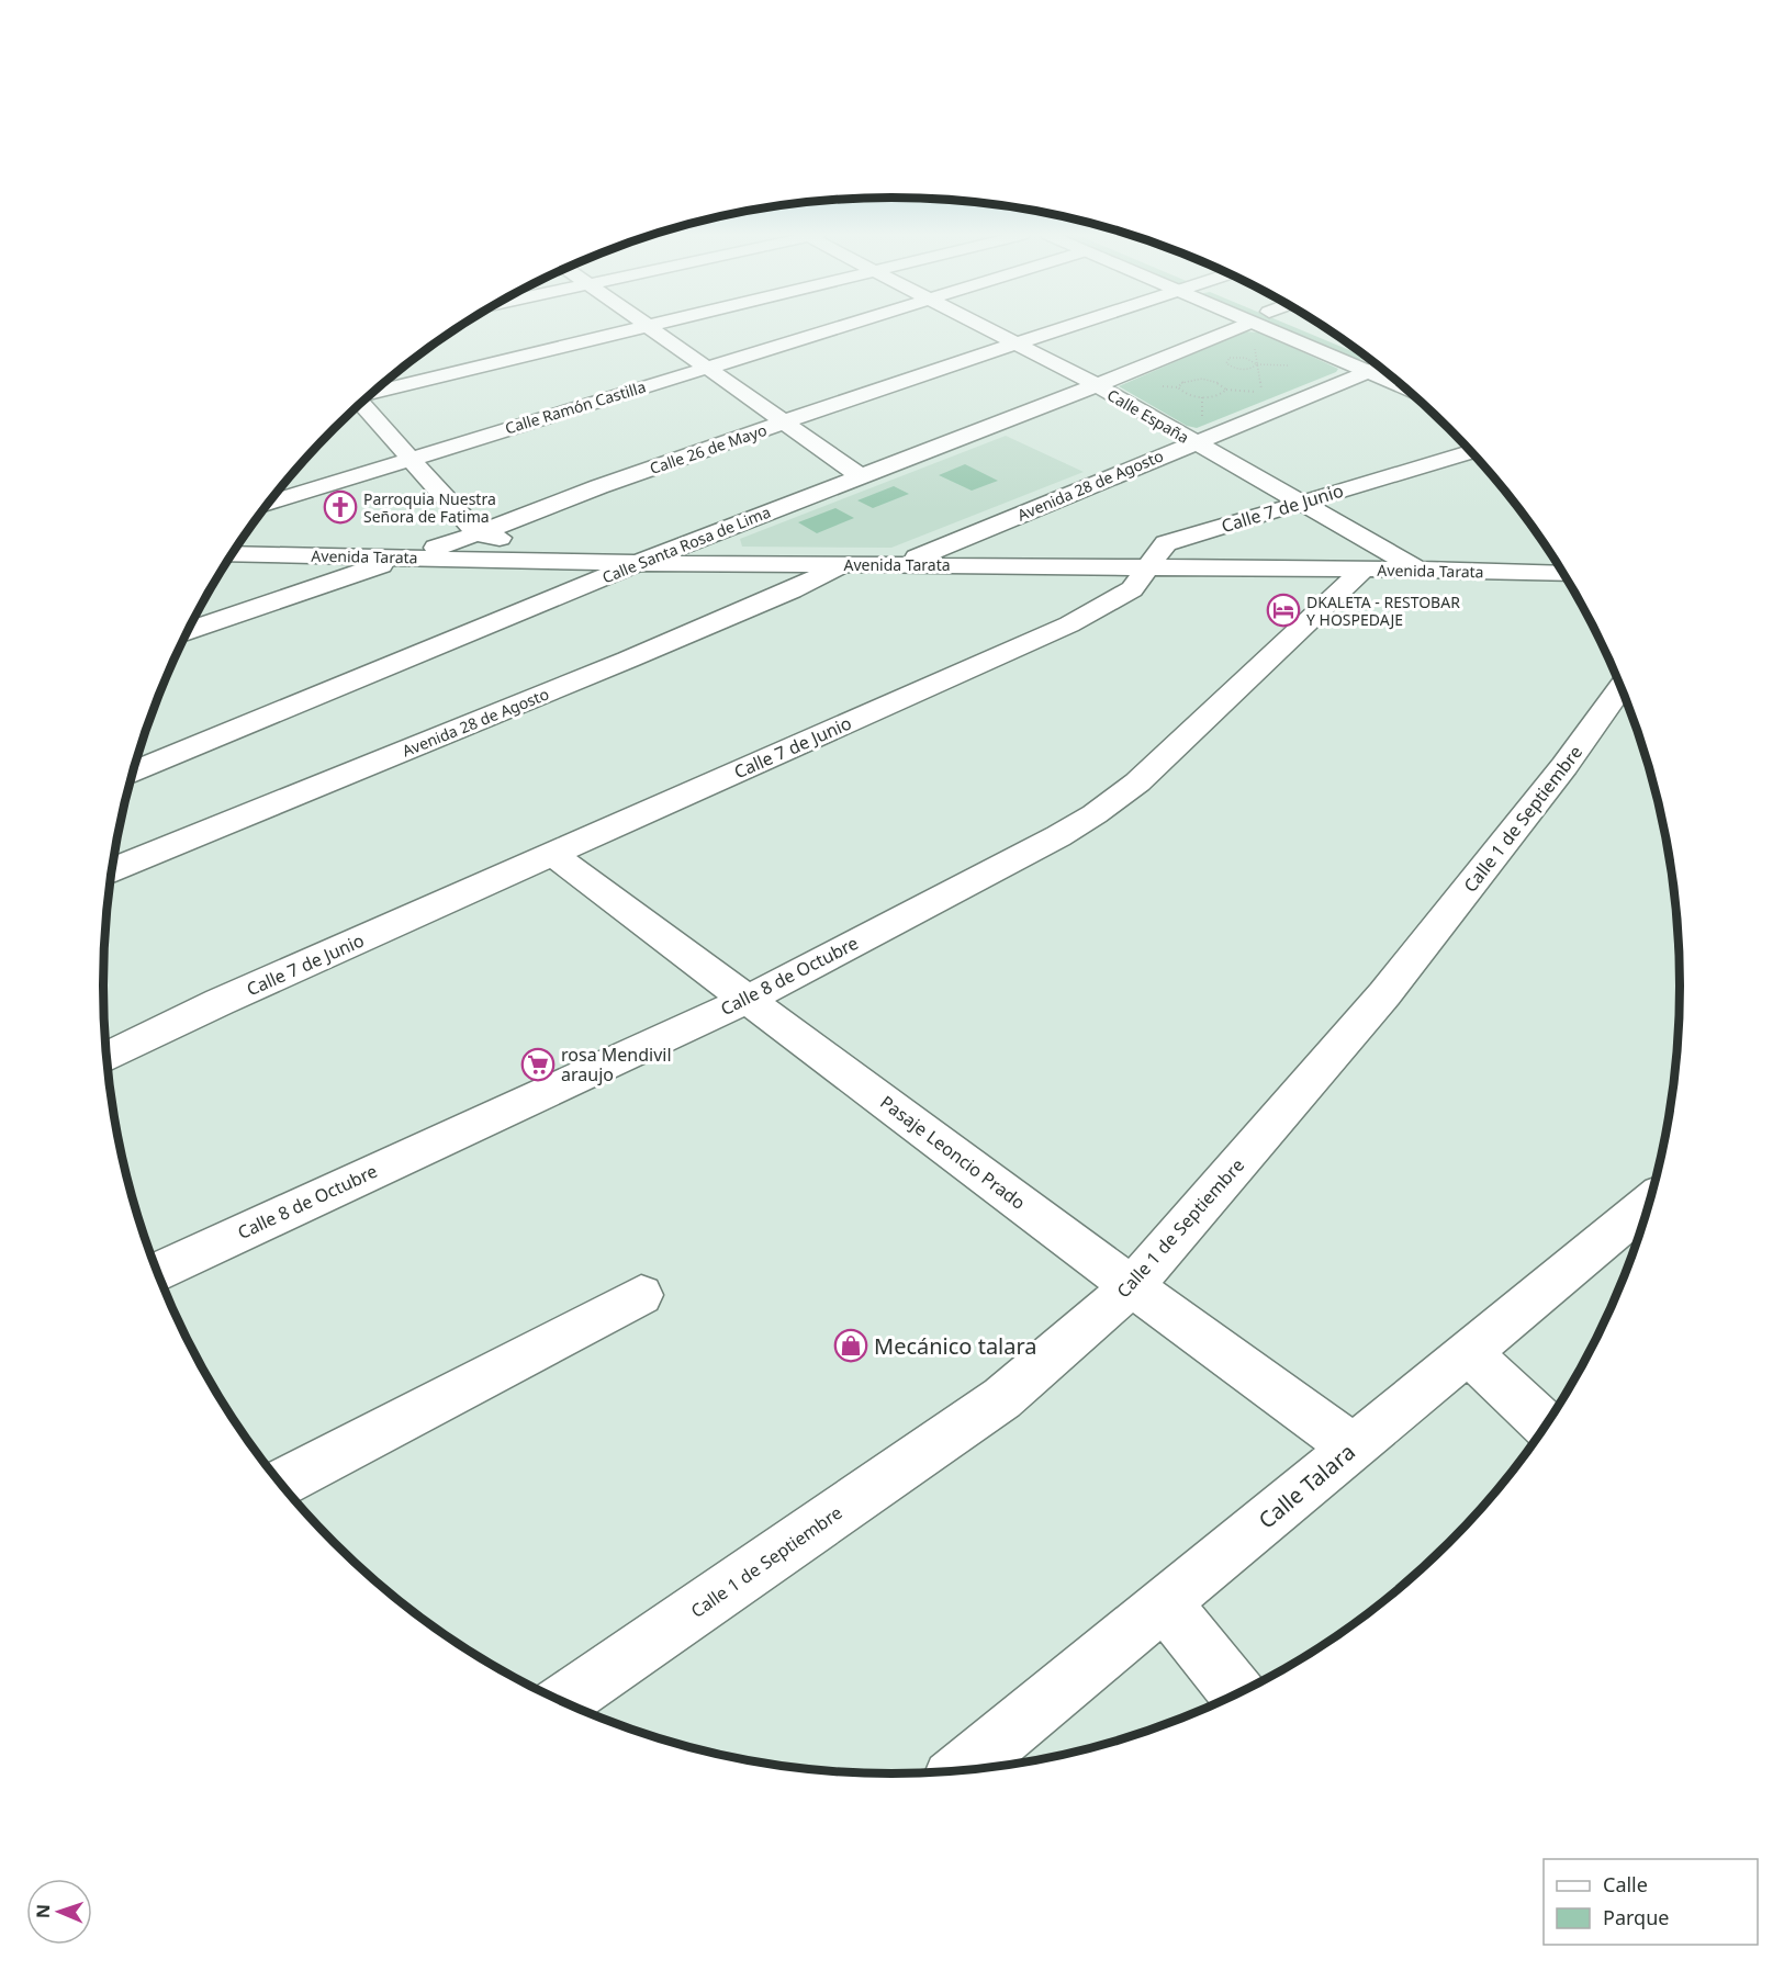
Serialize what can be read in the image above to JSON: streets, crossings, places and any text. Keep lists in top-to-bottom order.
{
  "streets": {
    "street": [
      "Calle Ramón Castilla",
      "Calle España",
      "Calle 26 de Mayo",
      "Avenida 28 de Agosto",
      "Calle 7 de Junio",
      "Calle Santa Rosa de Lima",
      "Avenida Tarata",
      "Calle 1 de Septiembre",
      "Calle 8 de Octubre",
      "Pasaje Leoncio Prado",
      "Calle Talara"
    ]
  },
  "crossings": [
    ["Calle España", "Calle 26 de Mayo"],
    ["Calle España", "Avenida 28 de Agosto"],
    ["Calle España", "Calle 7 de Junio"],
    ["Calle España", "Calle Santa Rosa de Lima"],
    ["Calle España", "Avenida Tarata"],
    ["Calle 26 de Mayo", "Avenida Tarata"],
    ["Avenida 28 de Agosto", "Avenida Tarata"],
    ["Calle 7 de Junio", "Avenida Tarata"],
    ["Calle 7 de Junio", "Pasaje Leoncio Prado"],
    ["Calle Santa Rosa de Lima", "Avenida Tarata"],
    ["Avenida Tarata", "Calle 8 de Octubre"],
    ["Calle 1 de Septiembre", "Pasaje Leoncio Prado"],
    ["Calle 8 de Octubre", "Pasaje Leoncio Prado"],
    ["Pasaje Leoncio Prado", "Calle Talara"]
  ],
  "places": {
    "church": ["Parroquia Nuestra Señora de Fatima"],
    "hotel": ["DKALETA - RESTOBAR Y HOSPEDAJE"],
    "supermarket": ["rosa Mendivil araujo"],
    "shop": ["Mecánico talara"]
  },
  "legend": ["Calle", "Parque"],
  "north": "left"
}
